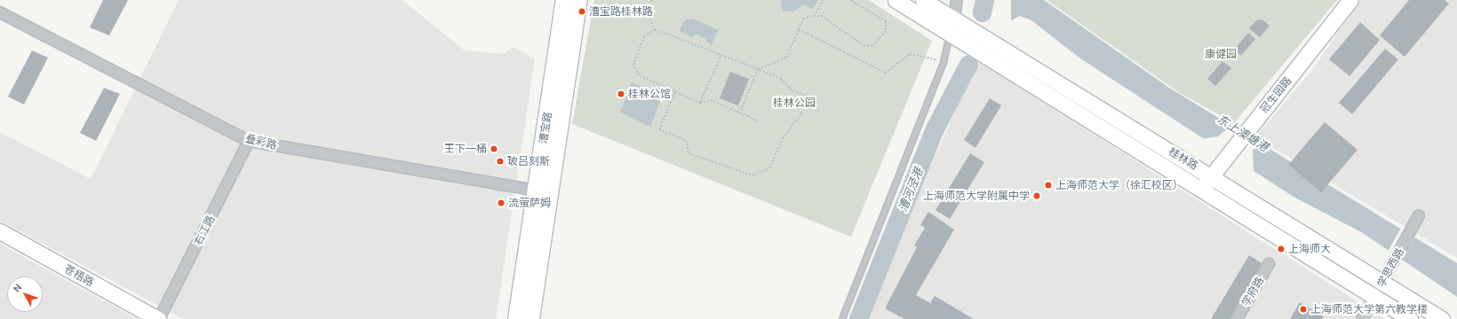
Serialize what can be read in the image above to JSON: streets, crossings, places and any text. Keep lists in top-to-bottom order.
{
  "streets": {
    "main road": [
      "冠生园路",
      "漕宝路",
      "桂林路",
      "苍梧路"
    ],
    "street": [
      "叠彩路",
      "右江路",
      "学思西路",
      "学府路"
    ]
  },
  "crossings": [
    ["冠生园路", "桂林路"],
    ["漕宝路", "叠彩路"],
    ["叠彩路", "右江路"],
    ["桂林路", "学思西路"],
    ["右江路", "苍梧路"]
  ],
  "water": ["东上澳塘港", "漕河泾港"],
  "parks": ["康健园", "桂林公园"],
  "places": [
    "漕宝路桂林路",
    "桂林公馆",
    "王下一桶",
    "玻吕刻斯",
    "上海师范大学（徐汇校区）",
    "上海师范大学附属中学",
    "流萤萨姆",
    "上海师大",
    "上海师范大学第六教学楼"
  ],
  "north": "top left"
}
